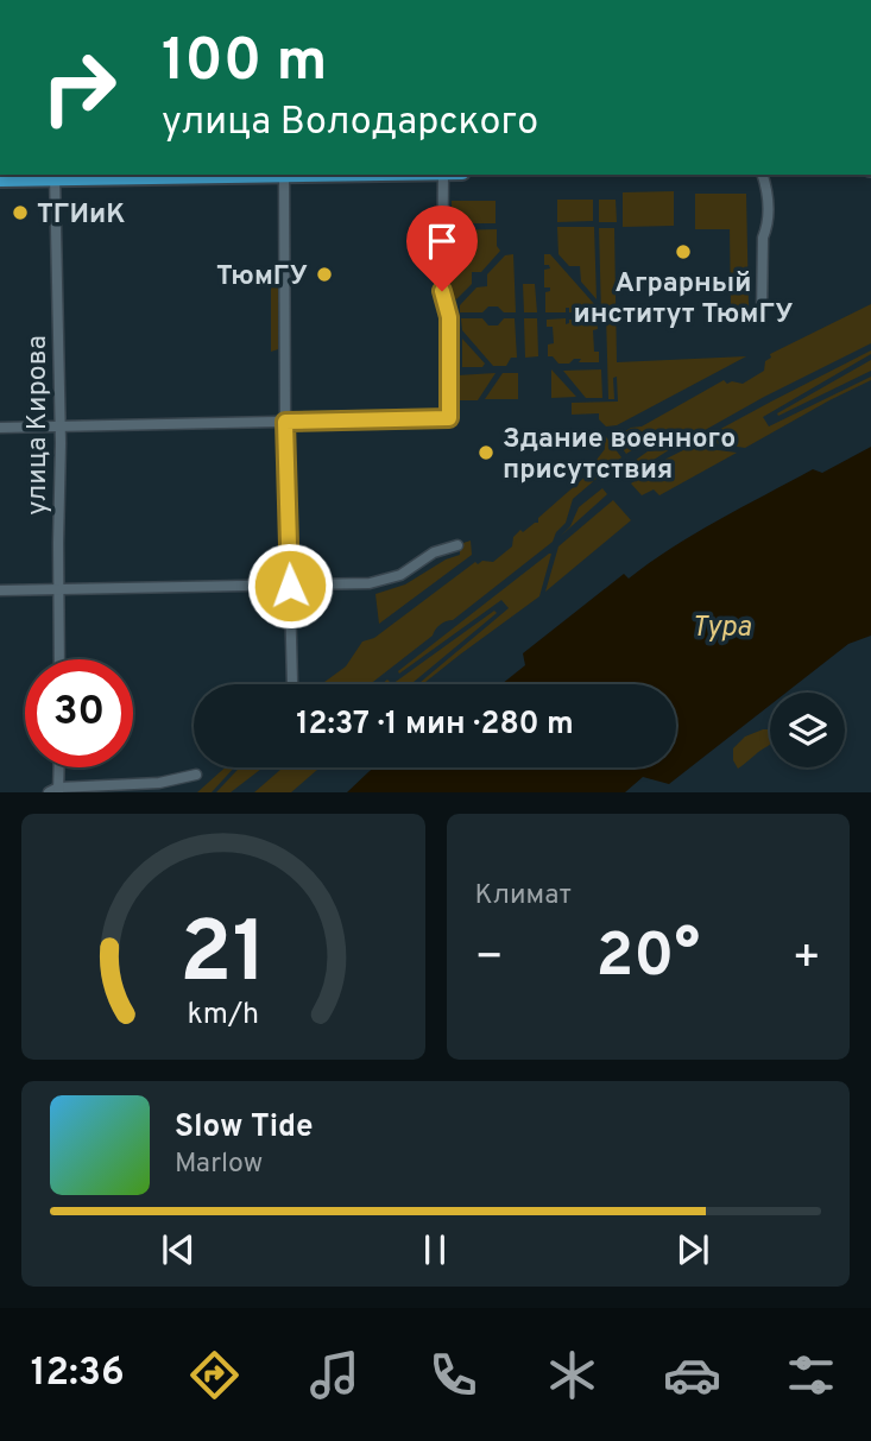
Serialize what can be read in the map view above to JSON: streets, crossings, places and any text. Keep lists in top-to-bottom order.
{
  "streets": {
    "street": ["улица Кирова"]
  },
  "water": ["Тура"],
  "places": [
    "ТГИиК",
    "Аграрный институт ТюмГУ",
    "ТюмГУ",
    "Здание военного присутствия"
  ],
  "page": {
    "turn": ["100 m", "улица Володарского"],
    "limit": "30",
    "trip": "12:37 · 1 мин · 280 m",
    "tile": "Климат",
    "heat": ["−", "20°", "+"],
    "song": ["Slow Tide", "Marlow"],
    "tabs": "12:36",
    "gauge": ["21", "km/h"]
  }
}
